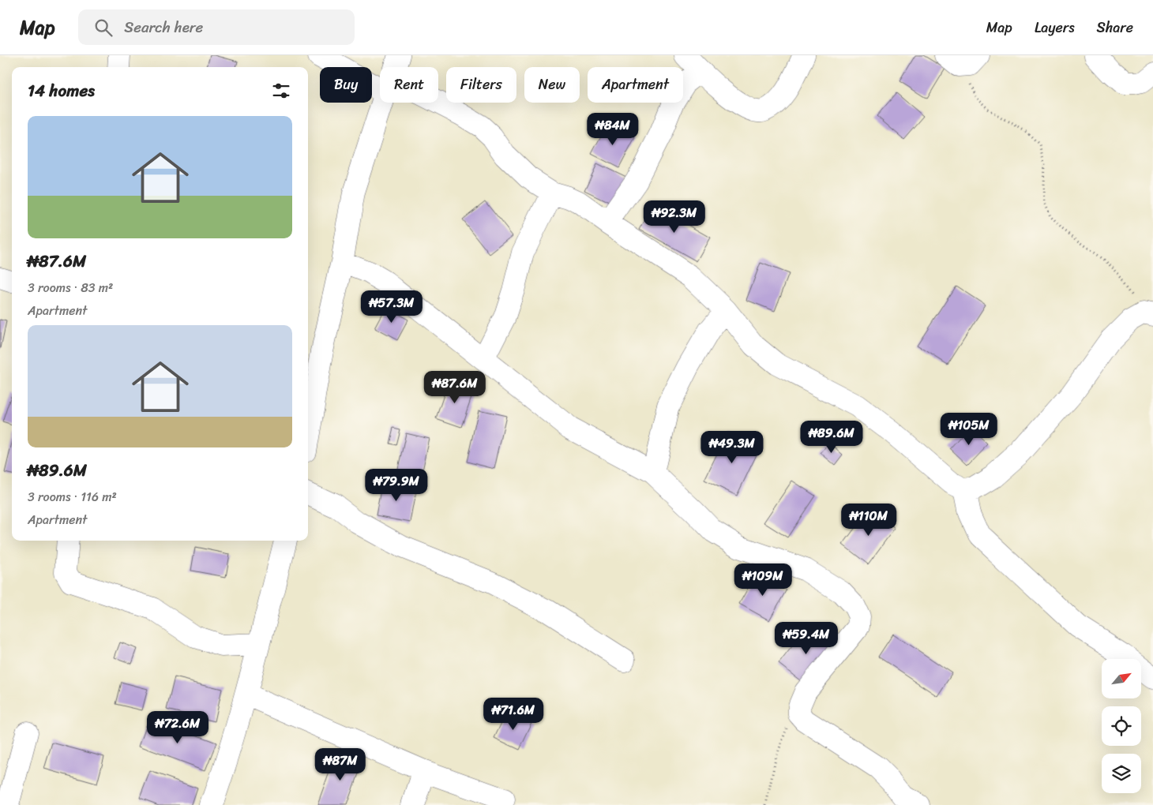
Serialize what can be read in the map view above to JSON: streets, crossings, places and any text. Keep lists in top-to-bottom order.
{
  "north": "top right",
  "page": {
    "header": "Map",
    "search": "Search here",
    "nav": ["Map", "Layers", "Share"],
    "chip": [
      "Buy",
      "Rent",
      "Filters",
      "New",
      "Apartment"
    ],
    "heading": "14 homes",
    "price": [
      "₦84M",
      "₦92.3M",
      "₦57.3M",
      "₦87.6M",
      "₦105M",
      "₦89.6M",
      "₦49.3M",
      "₦79.9M",
      "₦110M",
      "₦109M",
      "₦59.4M",
      "₦71.6M",
      "₦72.6M",
      "₦87M"
    ],
    "list": [
      {
        "name": "₦87.6M",
        "note": "3 rooms · 83 m² · Apartment"
      },
      {
        "name": "₦89.6M",
        "note": "3 rooms · 116 m² · Apartment"
      }
    ]
  }
}
